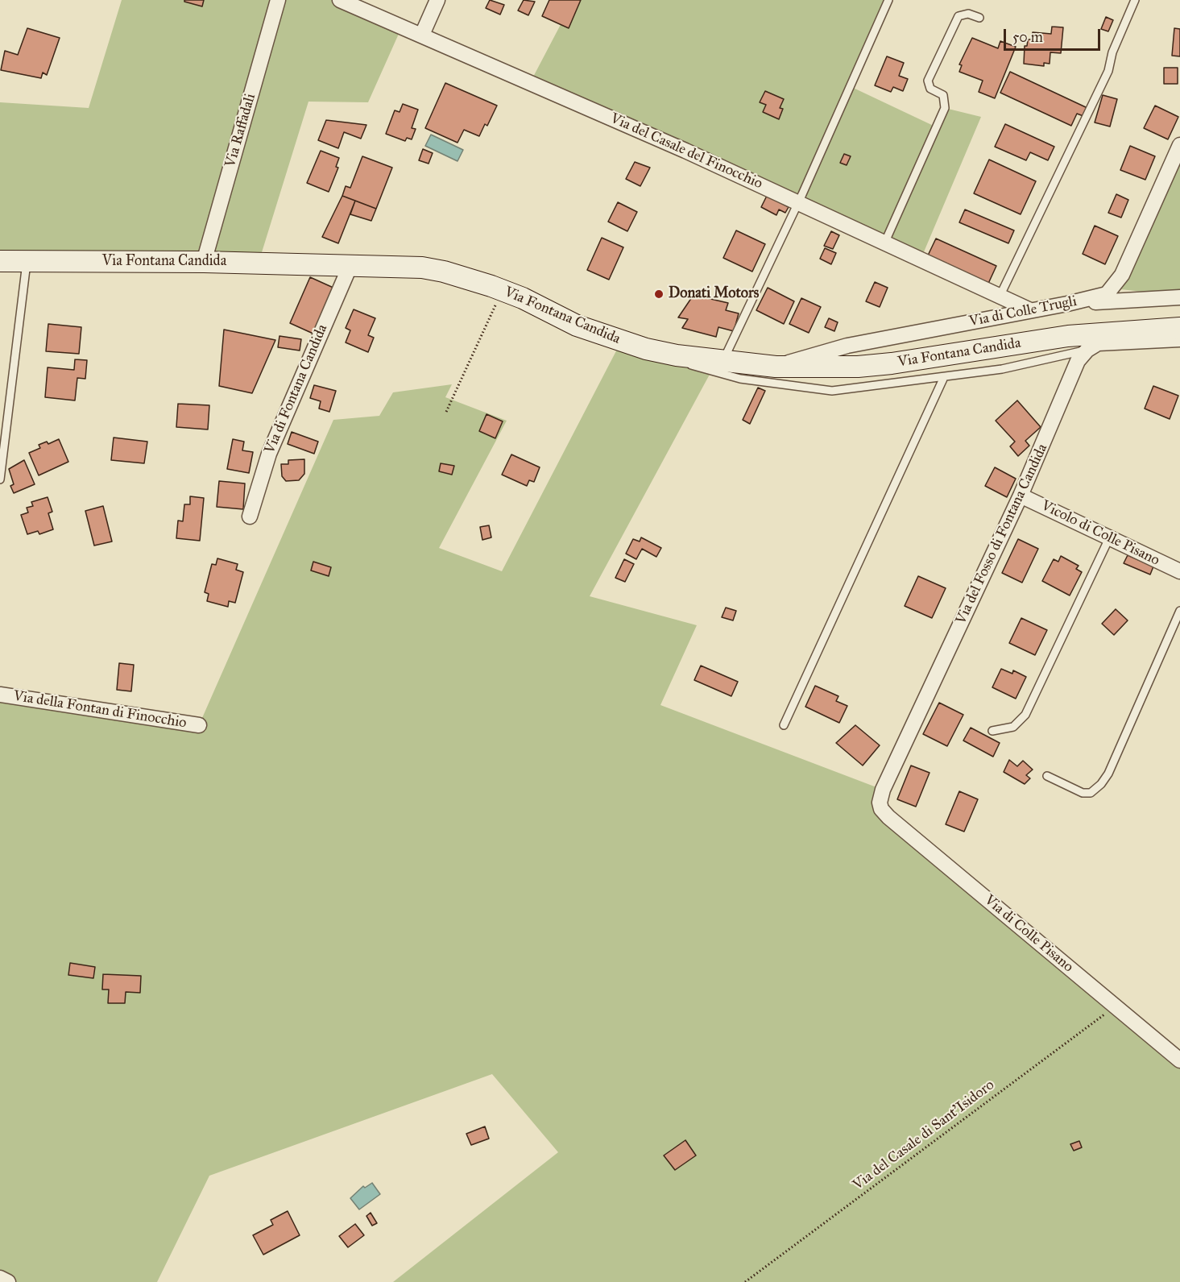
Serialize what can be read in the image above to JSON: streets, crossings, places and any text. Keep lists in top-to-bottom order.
{
  "streets": {
    "main road": ["Via Fontana Candida"],
    "street": [
      "Via Raffadali",
      "Via del Casale del Finocchio",
      "Via di Colle Trugli",
      "Via di Fontana Candida",
      "Vicolo di Colle Pisano",
      "Via del Fosso di Fontana Candida",
      "Via della Fontan di Finocchio",
      "Via di Colle Pisano"
    ],
    "path": ["Via del Casale di Sant'Isidoro"]
  },
  "crossings": [
    ["Via Raffadali", "Via Fontana Candida"],
    ["Via del Casale del Finocchio", "Via di Colle Trugli"],
    ["Via Fontana Candida", "Via di Colle Trugli"],
    ["Via Fontana Candida", "Via di Fontana Candida"],
    ["Vicolo di Colle Pisano", "Via del Fosso di Fontana Candida"],
    ["Via del Fosso di Fontana Candida", "Via di Colle Pisano"],
    ["Via di Colle Pisano", "Via del Casale di Sant'Isidoro"]
  ],
  "places": ["Donati Motors"],
  "scale_bar": "50 m"
}
